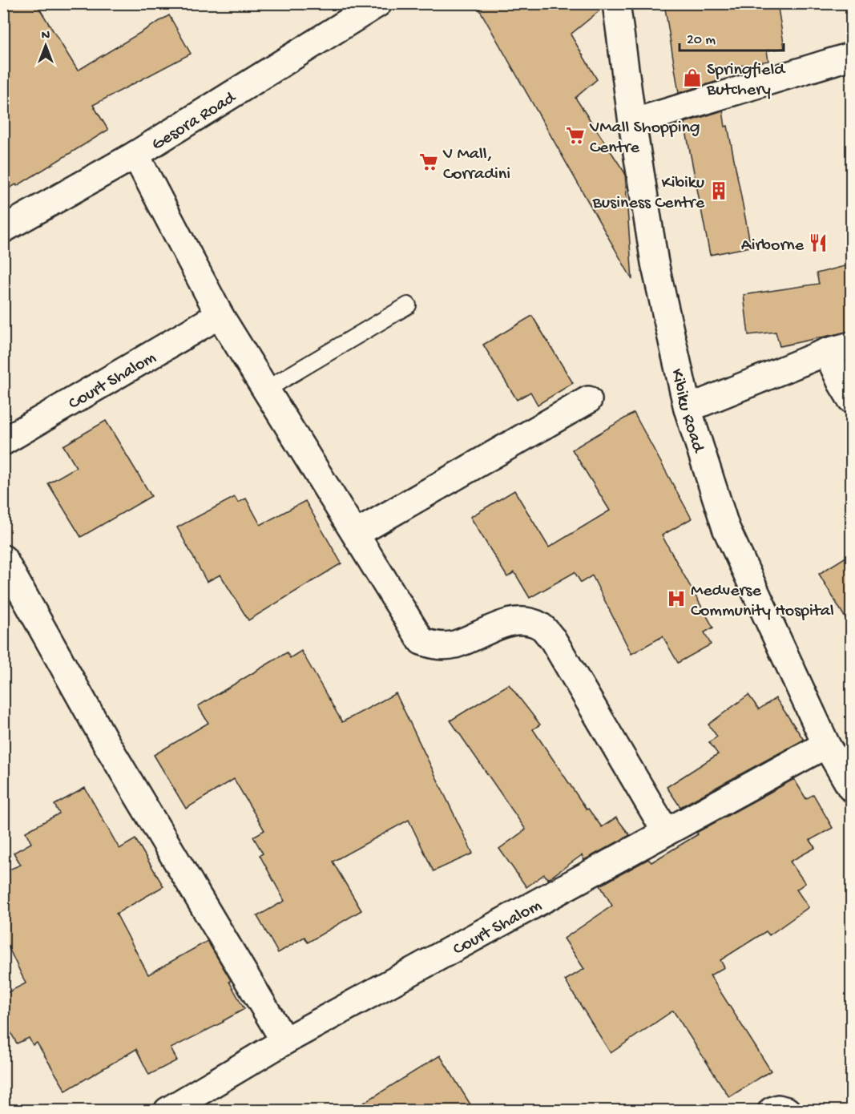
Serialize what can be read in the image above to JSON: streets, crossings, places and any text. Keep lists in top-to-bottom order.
{
  "streets": {
    "street": ["Gesora Road", "Court Shalom", "Kibiku Road"]
  },
  "crossings": [
    ["Court Shalom", "Kibiku Road"]
  ],
  "places": {
    "shop": ["Springfield Butchery"],
    "supermarket": ["VMall Shopping Centre", "V Mall, Corradini"],
    "building": ["Kibiku Business Centre"],
    "restaurant": ["Airborne"],
    "hospital": ["Medverse Community Hospital"]
  },
  "scale_bar": "20 m",
  "north": "top"
}
